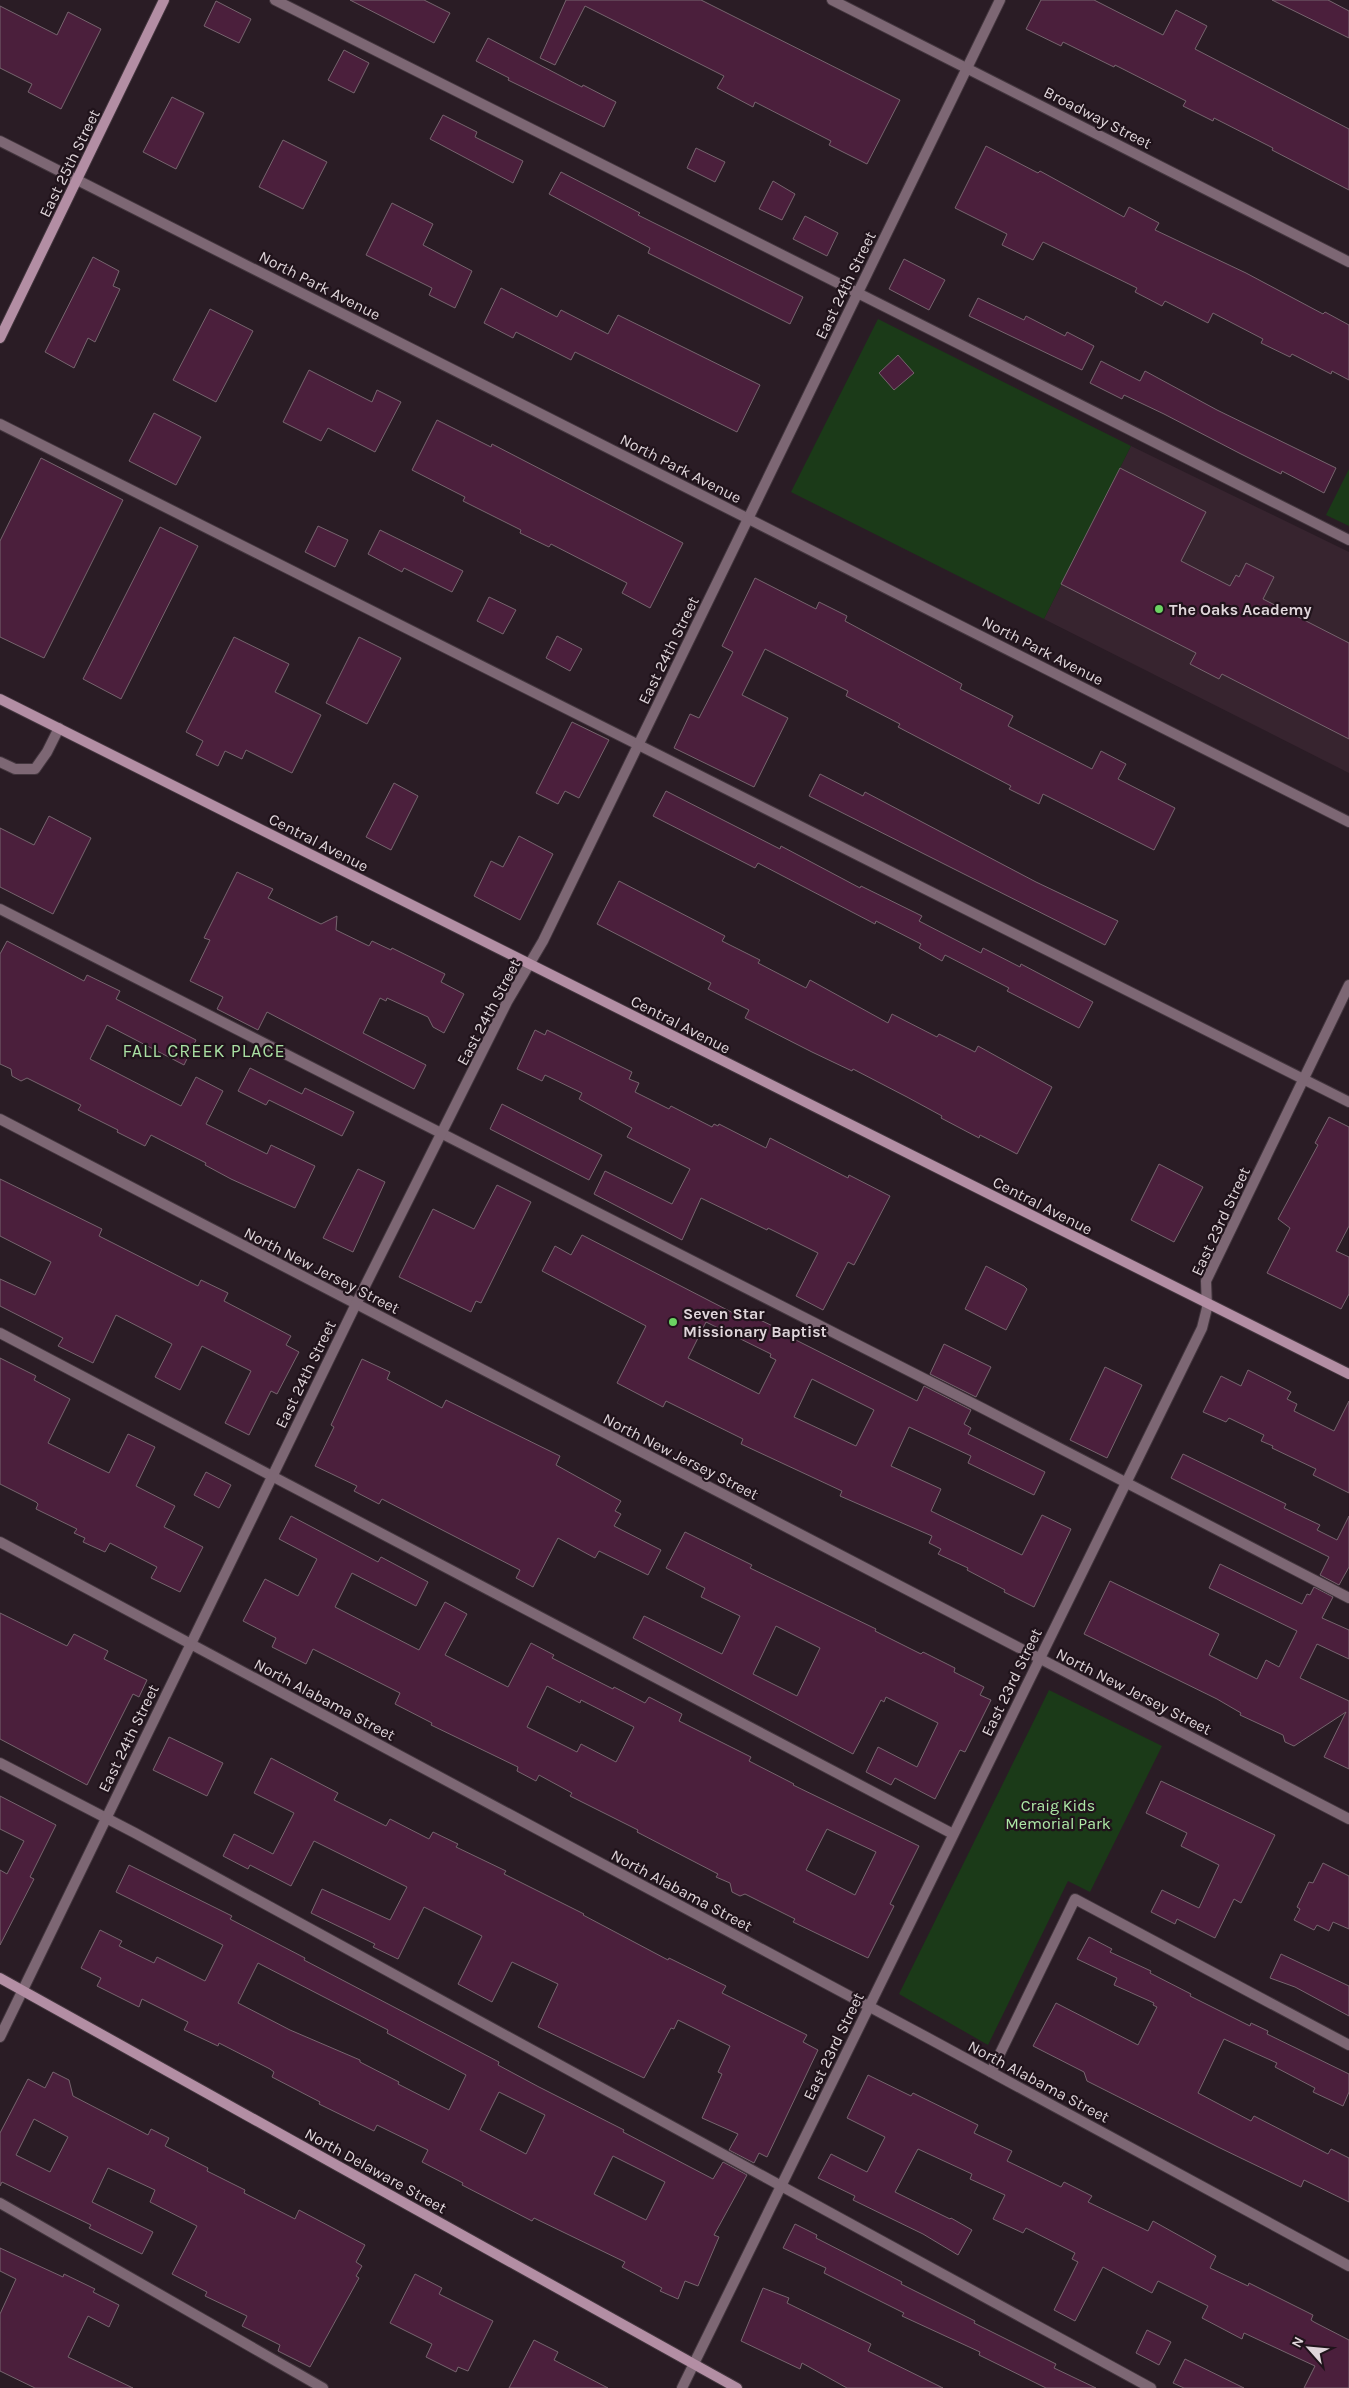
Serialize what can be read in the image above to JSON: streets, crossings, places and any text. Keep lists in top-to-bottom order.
{
  "streets": {
    "main road": ["East 25th Street", "Central Avenue", "North Delaware Street"],
    "street": [
      "Broadway Street",
      "North Park Avenue",
      "East 24th Street",
      "East 23rd Street",
      "North New Jersey Street",
      "North Alabama Street"
    ]
  },
  "crossings": [
    ["Broadway Street", "East 24th Street"],
    ["East 25th Street", "North Park Avenue"],
    ["North Park Avenue", "East 24th Street"],
    ["East 24th Street", "Central Avenue"],
    ["East 24th Street", "North New Jersey Street"],
    ["East 24th Street", "North Alabama Street"],
    ["East 24th Street", "North Delaware Street"],
    ["Central Avenue", "East 23rd Street"],
    ["East 23rd Street", "North New Jersey Street"],
    ["East 23rd Street", "North Alabama Street"],
    ["East 23rd Street", "North Delaware Street"]
  ],
  "districts": ["FALL CREEK PLACE"],
  "parks": ["Craig Kids Memorial Park"],
  "places": ["The Oaks Academy", "Seven Star Missionary Baptist"],
  "north": "top left"
}
